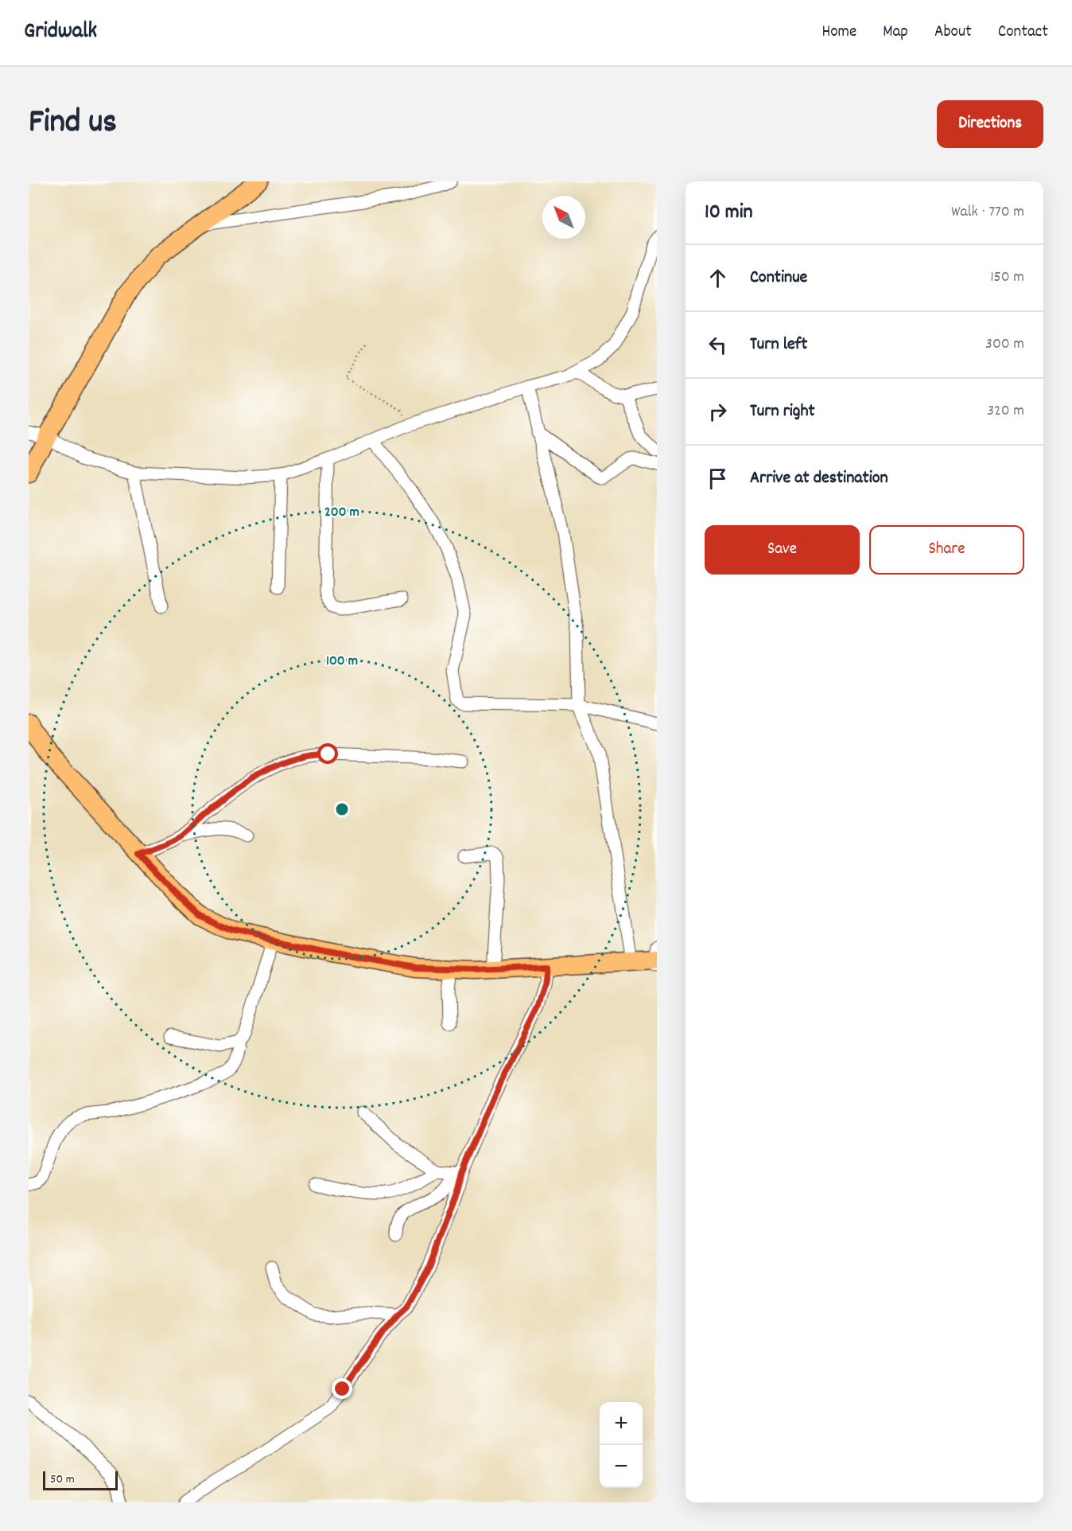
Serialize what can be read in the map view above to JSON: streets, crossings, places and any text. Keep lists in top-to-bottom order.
{
  "scale_bar": "50 m",
  "north": "top left",
  "page": {
    "header": "Gridwalk",
    "nav": [
      "Home",
      "Map",
      "About",
      "Contact"
    ],
    "title": "Find us",
    "buttons": [
      "Directions",
      ["Save", "Share"]
    ],
    "heading": ["10 min", "Walk · 770 m"],
    "list": [
      ["Continue", "150 m"],
      ["Turn left", "300 m"],
      ["Turn right", "320 m"],
      "Arrive at destination"
    ],
    "map_buttons": ["+", "−"],
    "scale": "50 m"
  },
  "rings": ["200 m", "100 m"]
}
